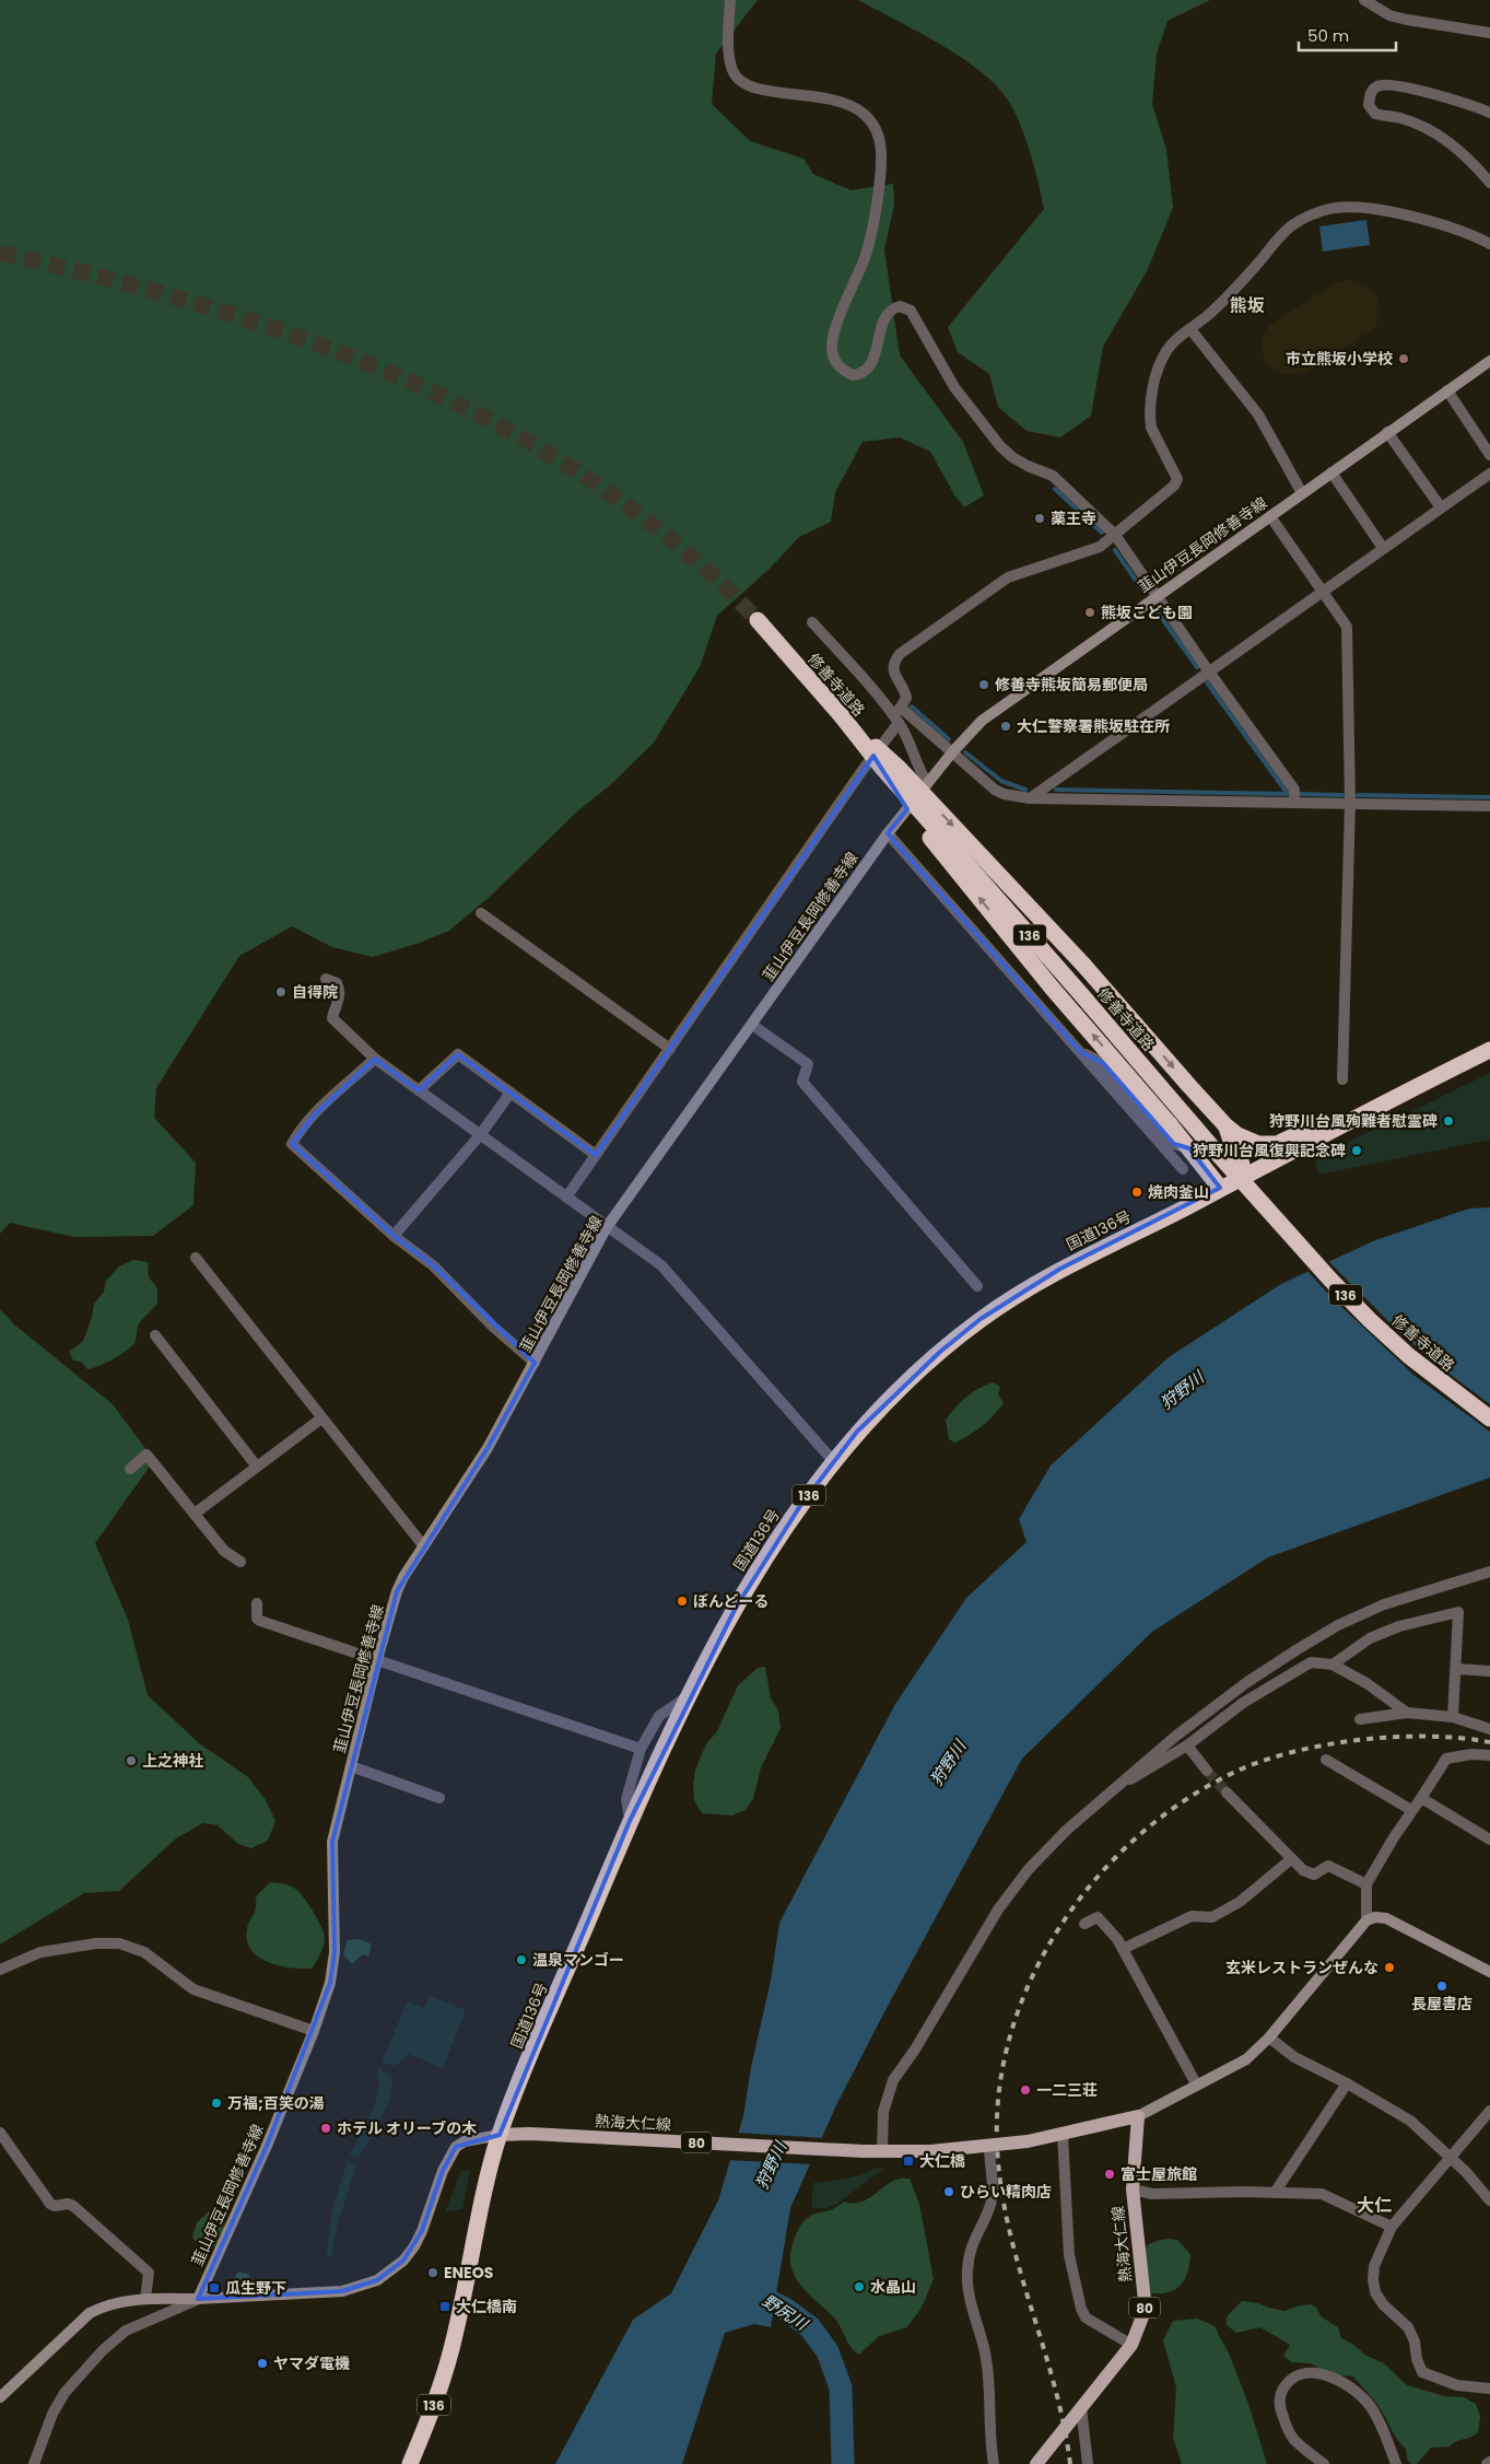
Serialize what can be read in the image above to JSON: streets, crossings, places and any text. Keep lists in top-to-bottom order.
{
  "streets": {
    "highway": ["修善寺道路", "136", "国道136号"],
    "main road": ["韮山伊豆長岡修善寺線", "熱海大仁線", "80"]
  },
  "crossings": [
    ["国道136号", "熱海大仁線"],
    ["熱海大仁線", "80"]
  ],
  "districts": ["熊坂", "大仁"],
  "water": ["狩野川", "野尻川"],
  "places": {
    "other": [
      "市立熊坂小学校",
      "薬王寺",
      "熊坂こども園",
      "修善寺熊坂簡易郵便局",
      "大仁警察署熊坂駐在所",
      "自得院",
      "狩野川台風殉難者慰霊碑",
      "狩野川台風復興記念碑",
      "焼肉釜山",
      "ぼんどーる",
      "上之神社",
      "温泉マンゴー",
      "玄米レストランぜんな",
      "長屋書店",
      "一二三荘",
      "万福;百笑の湯",
      "ホテル オリーブの木",
      "富士屋旅館",
      "ひらい精肉店",
      "ENEOS",
      "水晶山",
      "ヤマダ電機"
    ],
    "transit": ["大仁橋", "瓜生野下", "大仁橋南"]
  },
  "scale_bar": "50 m"
}
